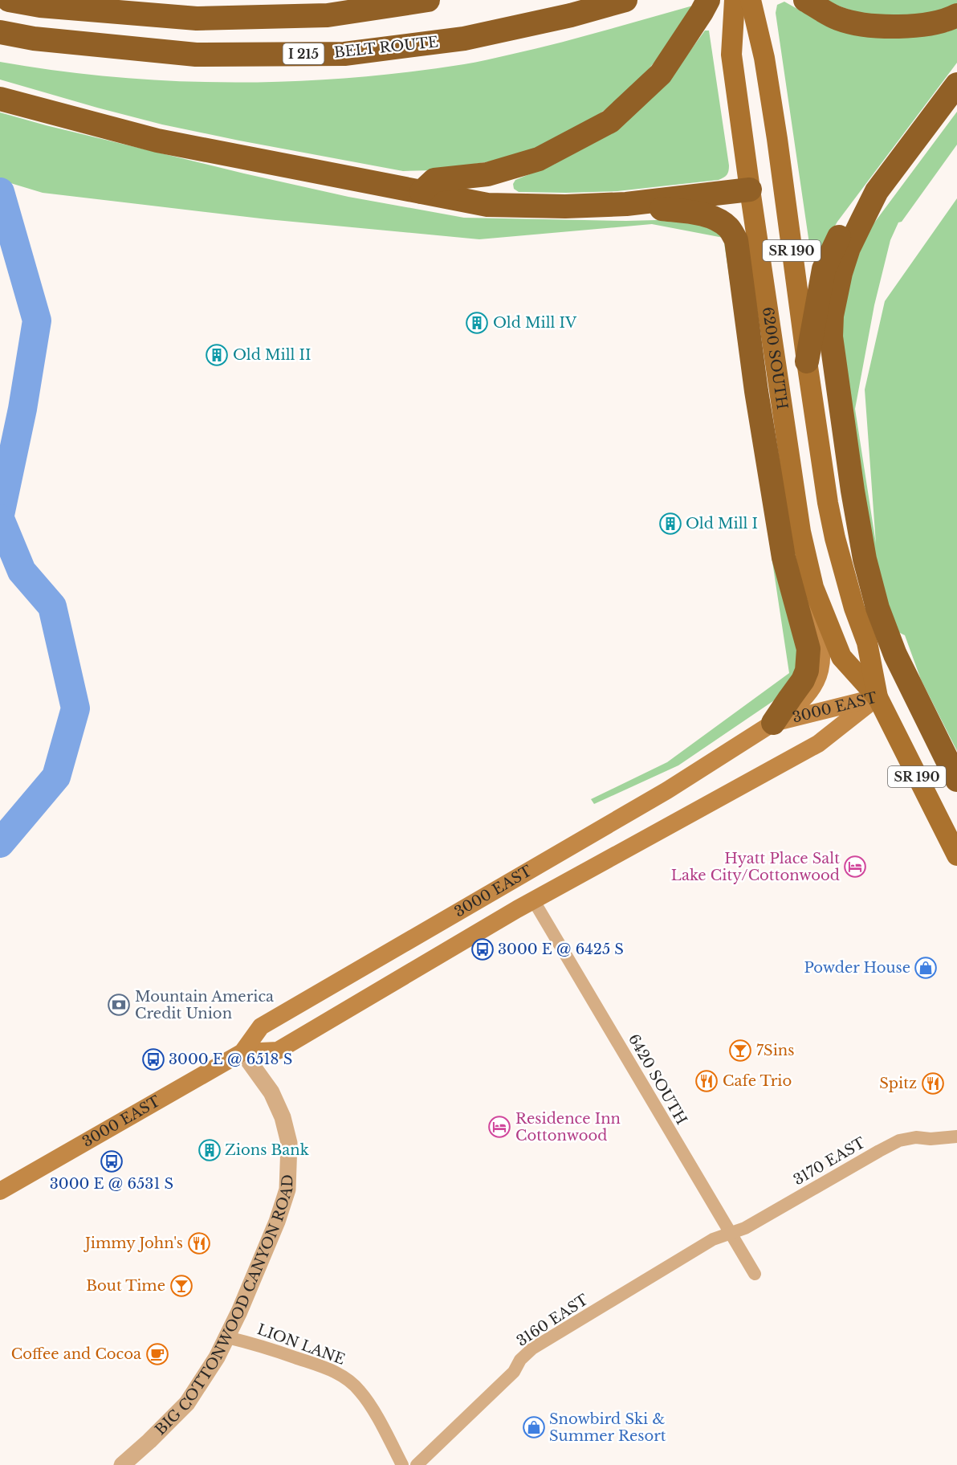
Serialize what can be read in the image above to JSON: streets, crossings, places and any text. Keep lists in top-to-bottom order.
{
  "streets": {
    "highway": ["BELT ROUTE", "I 215"],
    "main road": ["SR 190", "6200 SOUTH", "3000 EAST"],
    "street": [
      "6420 SOUTH",
      "3170 EAST",
      "BIG COTTONWOOD CANYON ROAD",
      "3160 EAST",
      "LION LANE"
    ]
  },
  "crossings": [
    ["6200 SOUTH", "3000 EAST"],
    ["3000 EAST", "6420 SOUTH"],
    ["3000 EAST", "BIG COTTONWOOD CANYON ROAD"],
    ["6420 SOUTH", "3170 EAST"],
    ["6420 SOUTH", "3160 EAST"],
    ["3170 EAST", "3160 EAST"],
    ["BIG COTTONWOOD CANYON ROAD", "LION LANE"]
  ],
  "places": {
    "building": [
      "Old Mill IV",
      "Old Mill II",
      "Old Mill I",
      "Zions Bank"
    ],
    "hotel": ["Hyatt Place Salt Lake City/Cottonwood", "Residence Inn Cottonwood"],
    "bus stop": ["3000 E @ 6425 S", "3000 E @ 6518 S", "3000 E @ 6531 S"],
    "shop": ["Powder House", "Snowbird Ski & Summer Resort"],
    "bank": ["Mountain America Credit Union"],
    "bar": ["7Sins", "Bout Time"],
    "restaurant": ["Cafe Trio", "Spitz", "Jimmy John's"],
    "cafe": ["Coffee and Cocoa"]
  }
}
